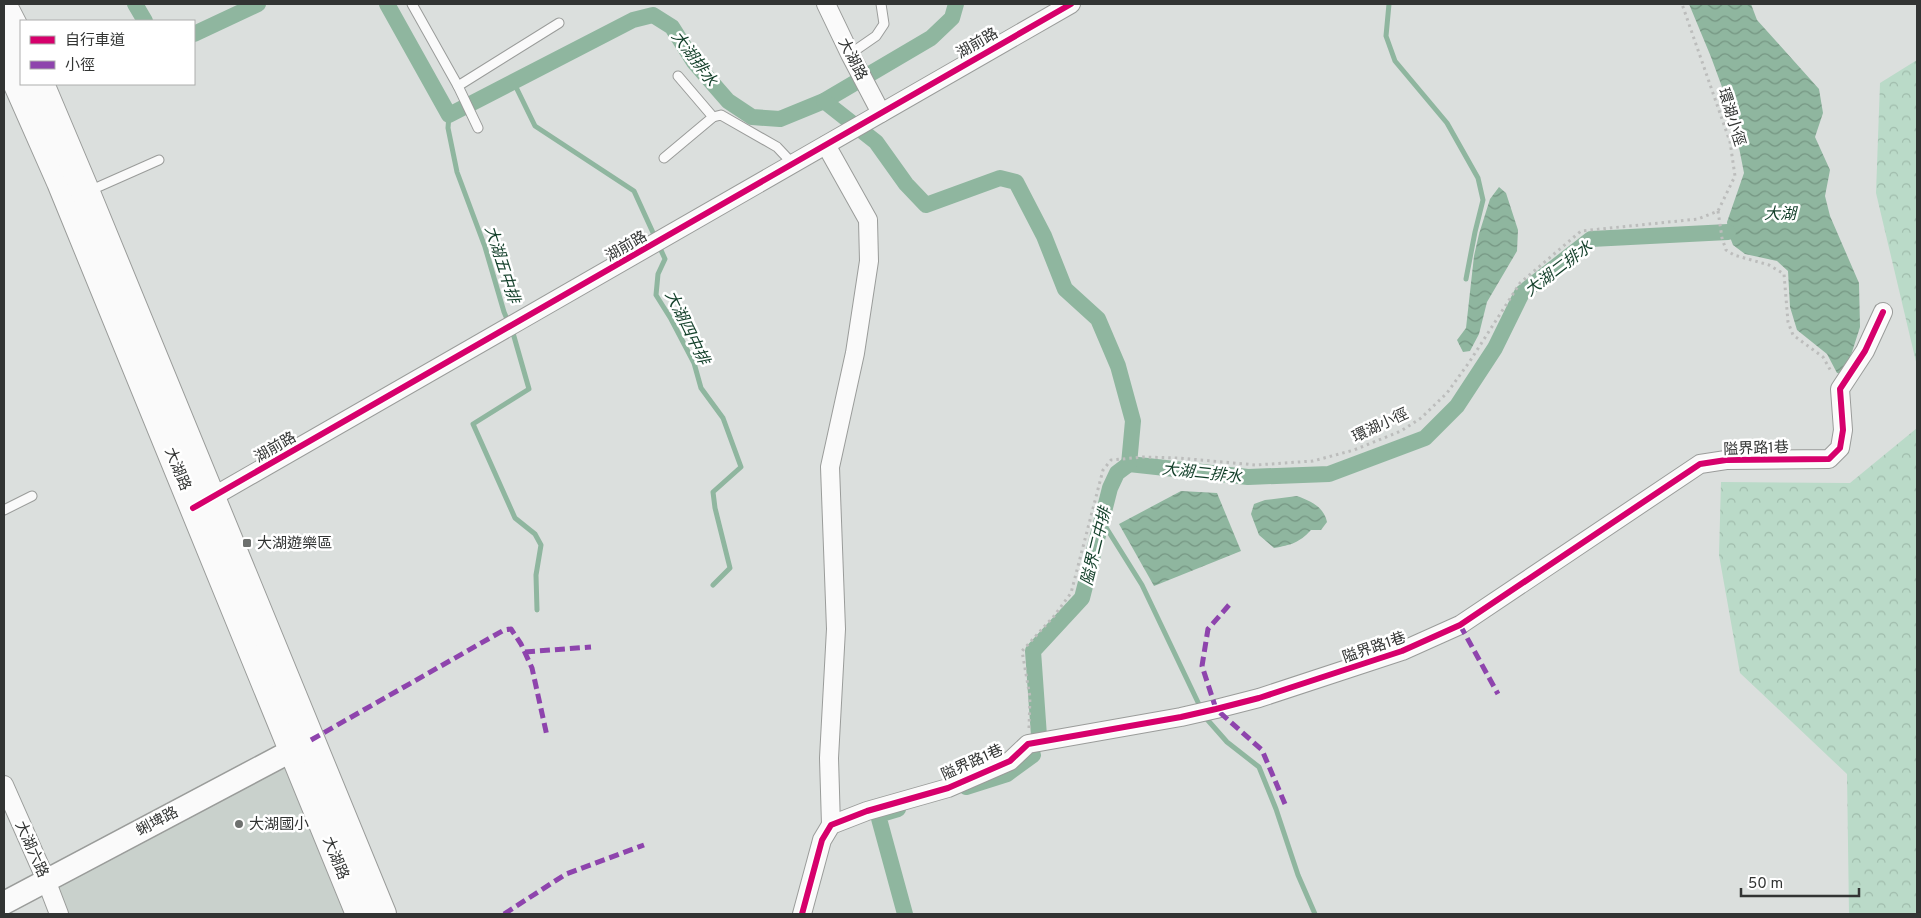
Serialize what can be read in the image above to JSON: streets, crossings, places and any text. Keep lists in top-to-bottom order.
{
  "streets": {
    "main road": ["大湖路"],
    "street": [
      "湖前路",
      "隘界路1巷",
      "蜊埤路",
      "大湖六路"
    ],
    "path": ["環湖小徑"]
  },
  "crossings": [
    ["湖前路", "大湖路"],
    ["大湖路", "蜊埤路"],
    ["環湖小徑", "隘界路1巷"],
    ["蜊埤路", "大湖六路"]
  ],
  "water": [
    "大湖排水",
    "大湖",
    "大湖五中排",
    "大湖二排水",
    "大湖四中排",
    "隘界二中排"
  ],
  "places": {
    "transit": ["大湖遊樂區"],
    "other": ["大湖國小"]
  },
  "legend": ["自行車道", "小徑"],
  "scale_bar": "50 m"
}
